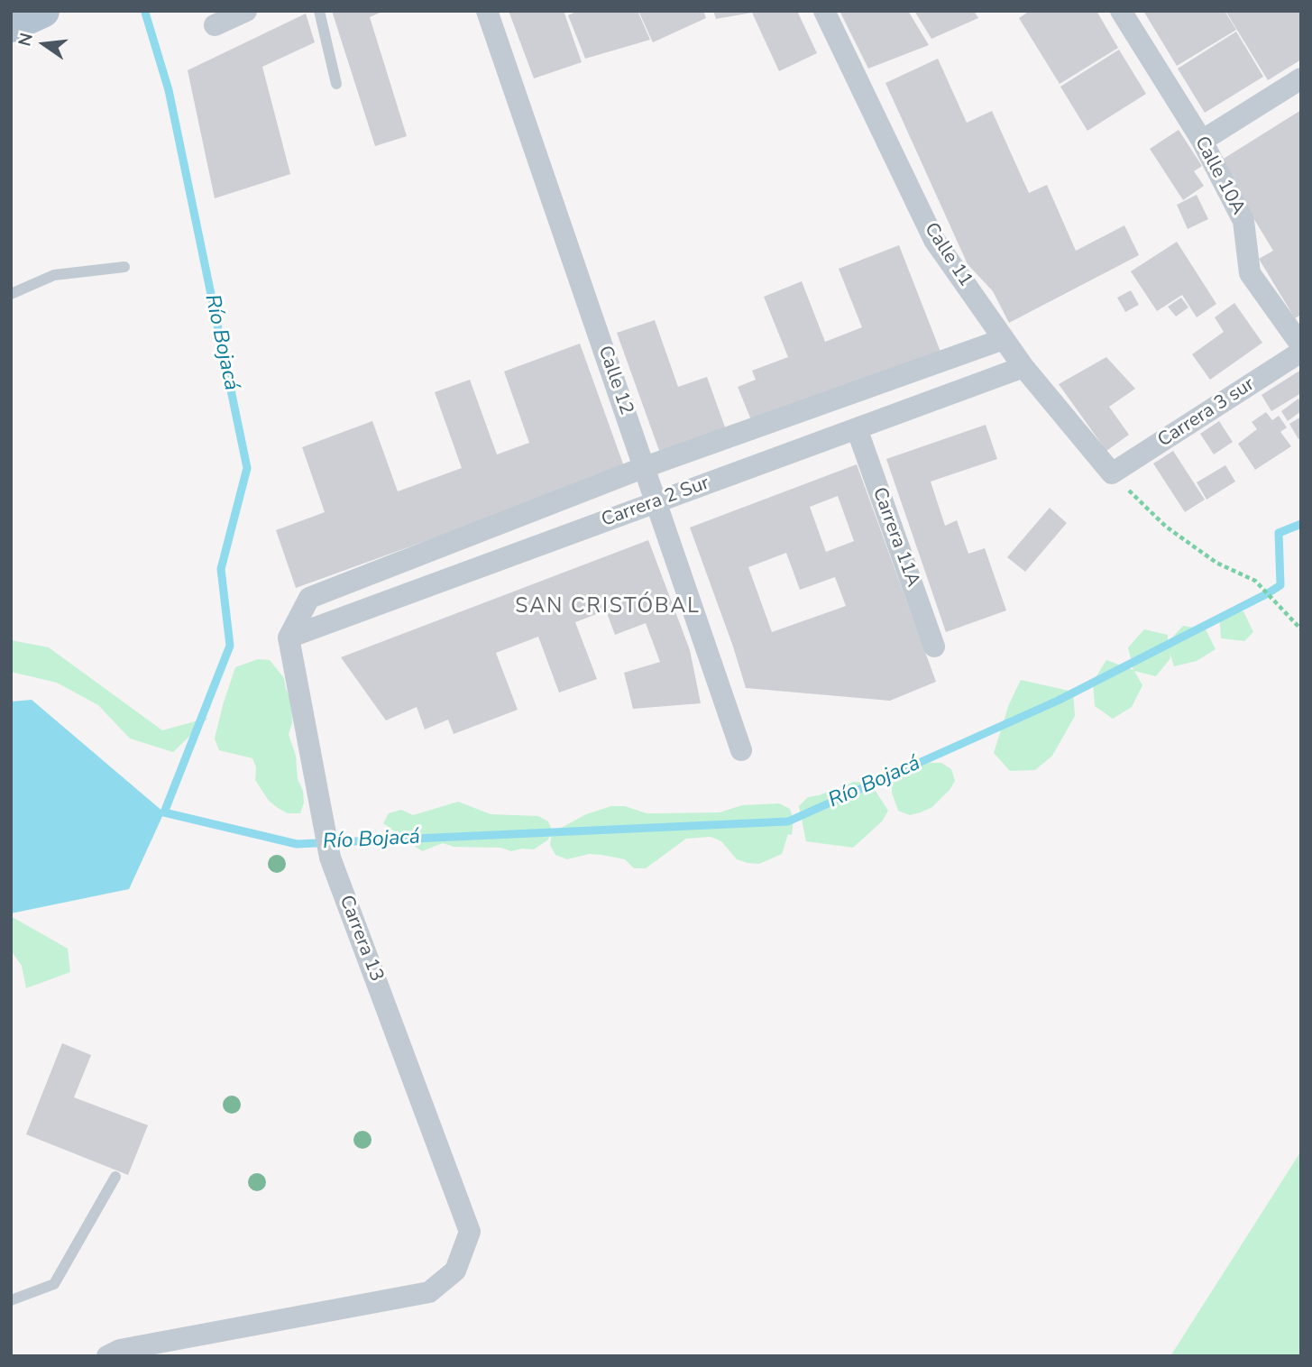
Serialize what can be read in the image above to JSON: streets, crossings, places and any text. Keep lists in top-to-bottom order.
{
  "streets": {
    "street": [
      "Calle 10A",
      "Calle 11",
      "Calle 12",
      "Carrera 3 sur",
      "Carrera 2 Sur",
      "Carrera 11A",
      "Carrera 13"
    ]
  },
  "crossings": [
    ["Calle 11", "Carrera 3 sur"],
    ["Calle 11", "Carrera 2 Sur"],
    ["Calle 12", "Carrera 2 Sur"],
    ["Carrera 2 Sur", "Carrera 11A"],
    ["Carrera 2 Sur", "Carrera 13"]
  ],
  "districts": ["SAN CRISTÓBAL"],
  "water": ["Río Bojacá"],
  "north": "left"
}
